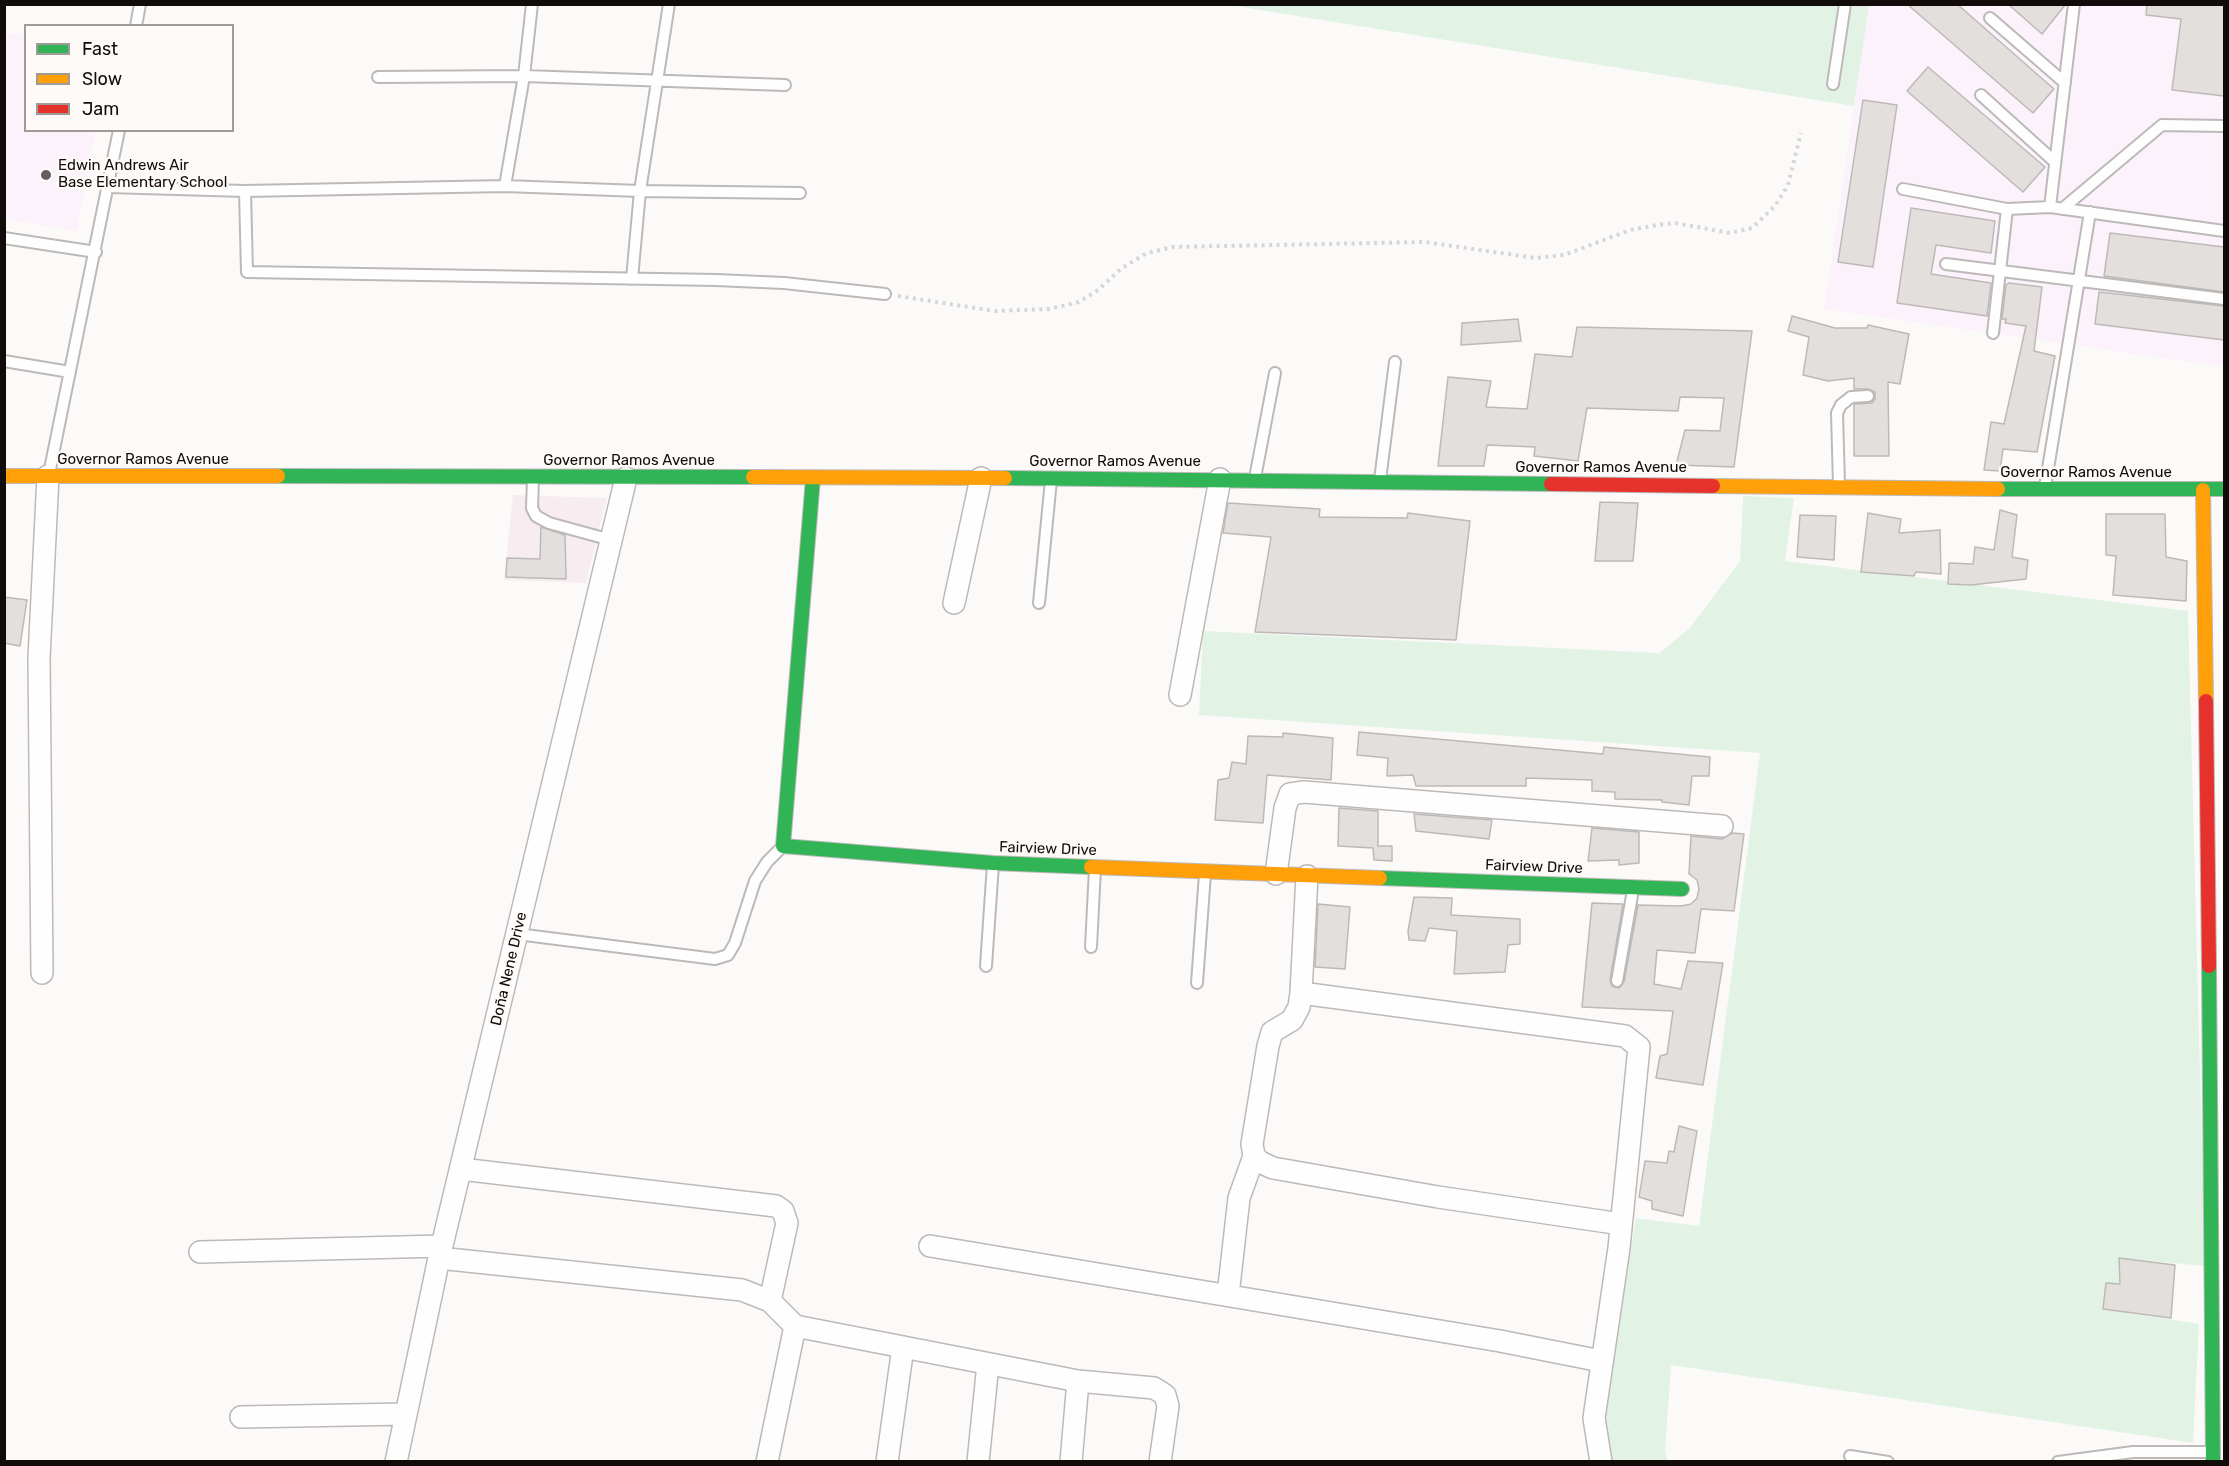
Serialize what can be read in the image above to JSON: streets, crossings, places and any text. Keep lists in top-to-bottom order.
{
  "streets": {
    "main road": ["Governor Ramos Avenue", "Fairview Drive"],
    "street": ["Doña Nene Drive"]
  },
  "crossings": [
    ["Governor Ramos Avenue", "Doña Nene Drive"]
  ],
  "places": ["Edwin Andrews Air Base Elementary School"],
  "legend": ["Fast", "Slow", "Jam"]
}
